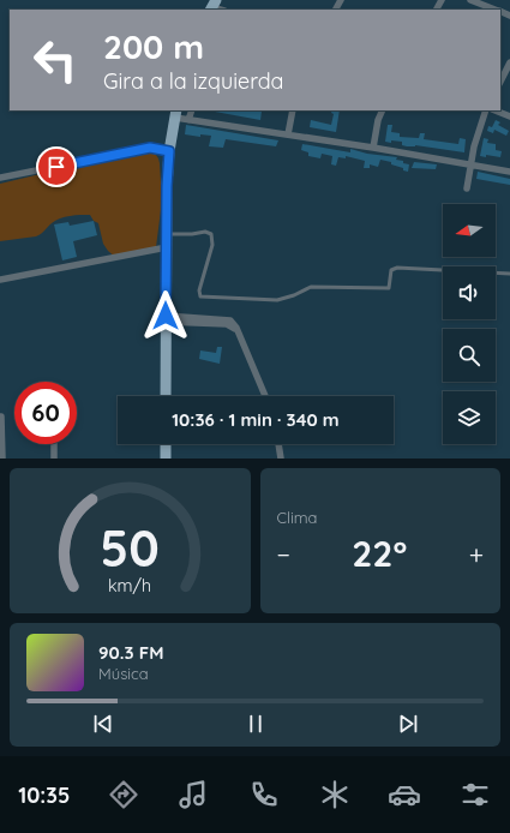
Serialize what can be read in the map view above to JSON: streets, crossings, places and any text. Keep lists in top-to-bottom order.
{
  "north": "left",
  "page": {
    "turn": ["200 m", "Gira a la izquierda"],
    "limit": "60",
    "trip": "10:36 · 1 min · 340 m",
    "tile": "Clima",
    "heat": ["−", "22°", "+"],
    "song": ["90.3 FM", "Música"],
    "tabs": "10:35",
    "gauge": ["50", "km/h"]
  }
}
